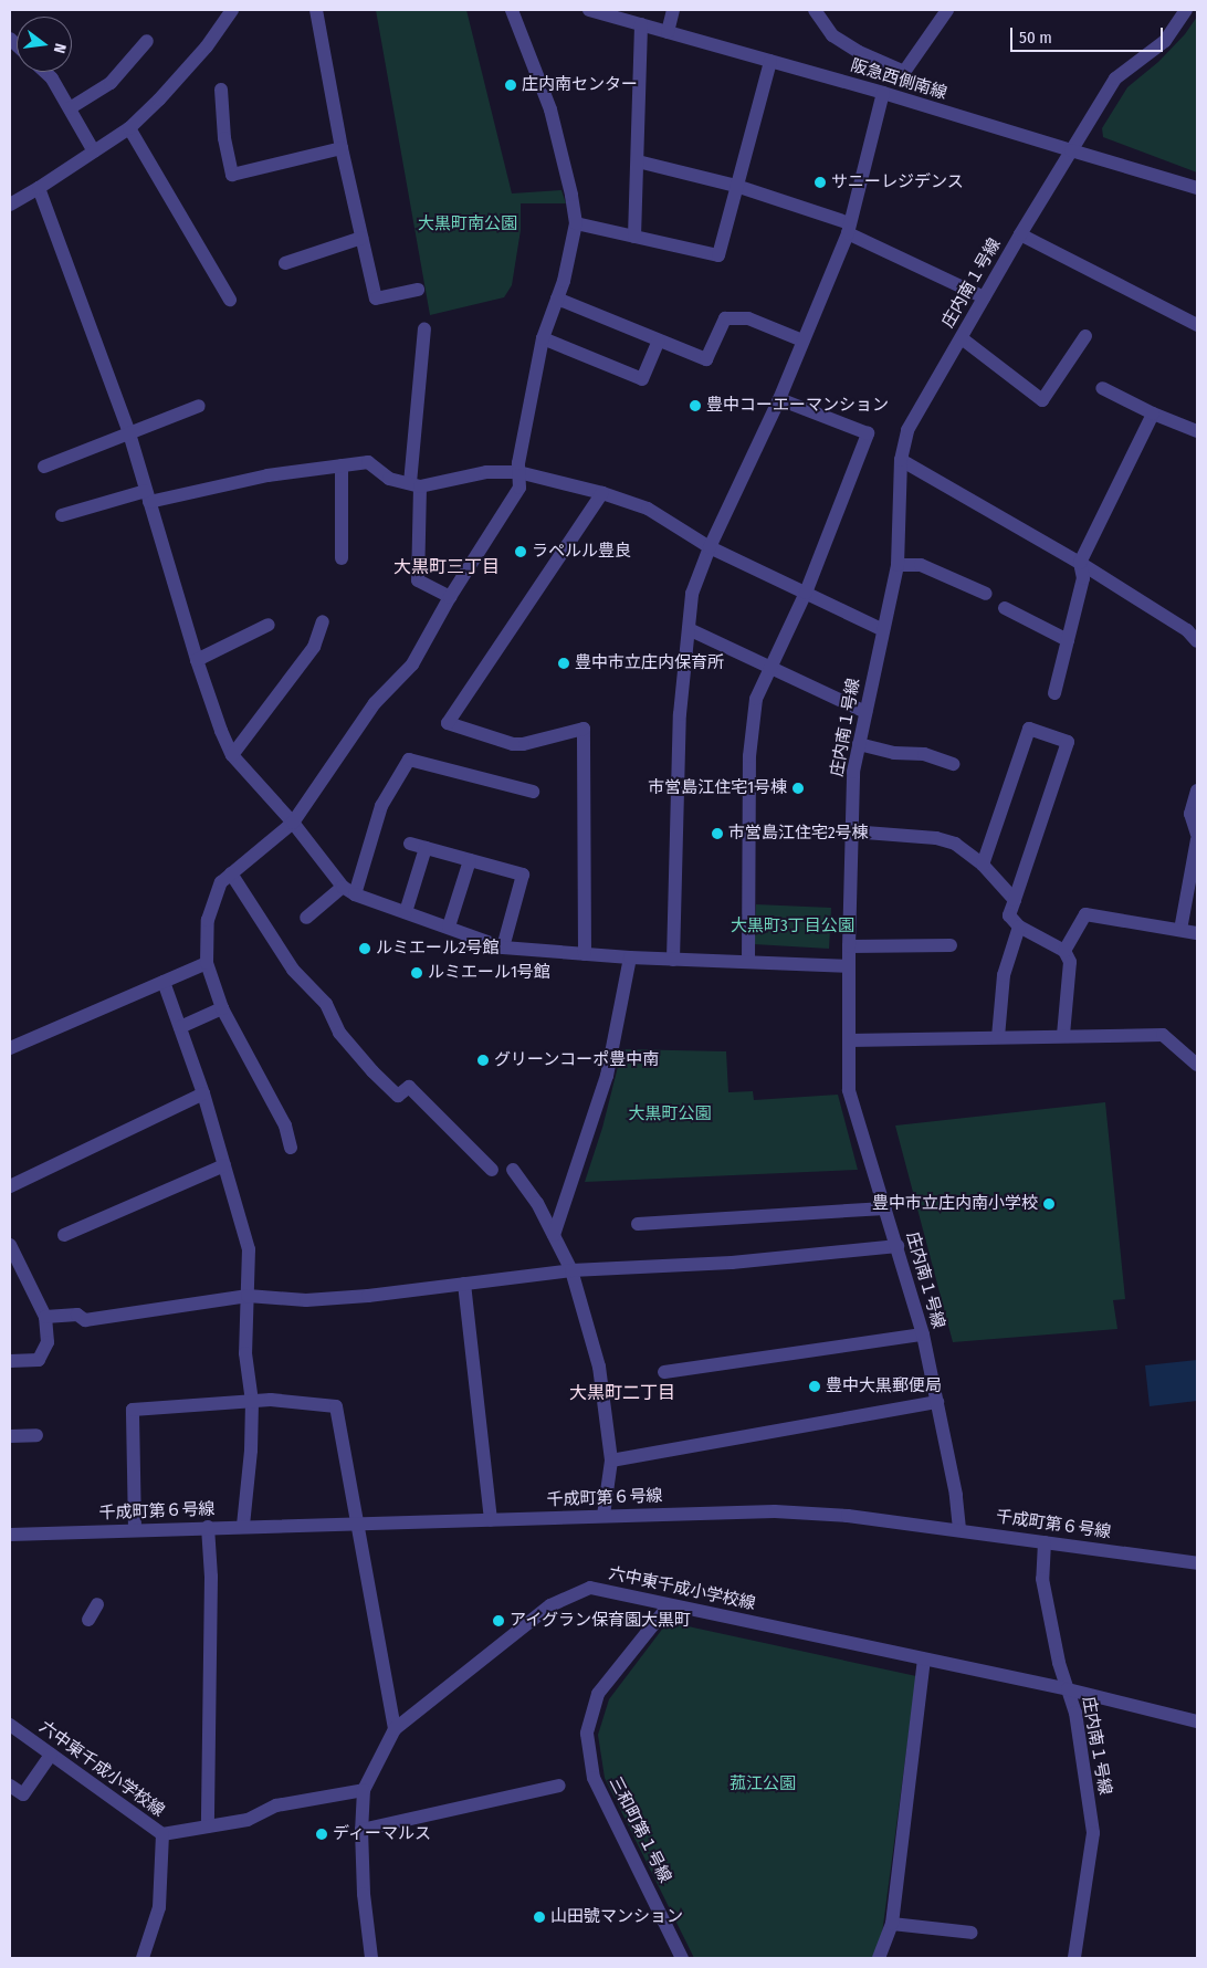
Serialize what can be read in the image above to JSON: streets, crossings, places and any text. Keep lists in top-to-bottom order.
{
  "streets": {
    "street": [
      "阪急西側南線",
      "庄内南１号線",
      "千成町第６号線",
      "六中東千成小学校線",
      "三和町第１号線"
    ]
  },
  "crossings": [
    ["阪急西側南線", "庄内南１号線"],
    ["庄内南１号線", "千成町第６号線"],
    ["庄内南１号線", "六中東千成小学校線"],
    ["六中東千成小学校線", "三和町第１号線"]
  ],
  "districts": ["大黒町三丁目", "大黒町二丁目"],
  "parks": [
    "大黒町南公園",
    "大黒町3丁目公園",
    "大黒町公園",
    "菰江公園"
  ],
  "places": [
    "庄内南センター",
    "サニーレジデンス",
    "豊中コーエーマンション",
    "ラペルル豊良",
    "豊中市立庄内保育所",
    "市営島江住宅1号棟",
    "市営島江住宅2号棟",
    "ルミエール2号館",
    "ルミエール1号館",
    "グリーンコーポ豊中南",
    "豊中市立庄内南小学校",
    "豊中大黒郵便局",
    "アイグラン保育園大黒町",
    "ディーマルス",
    "山田號マンション"
  ],
  "scale_bar": "50 m",
  "north": "right"
}
